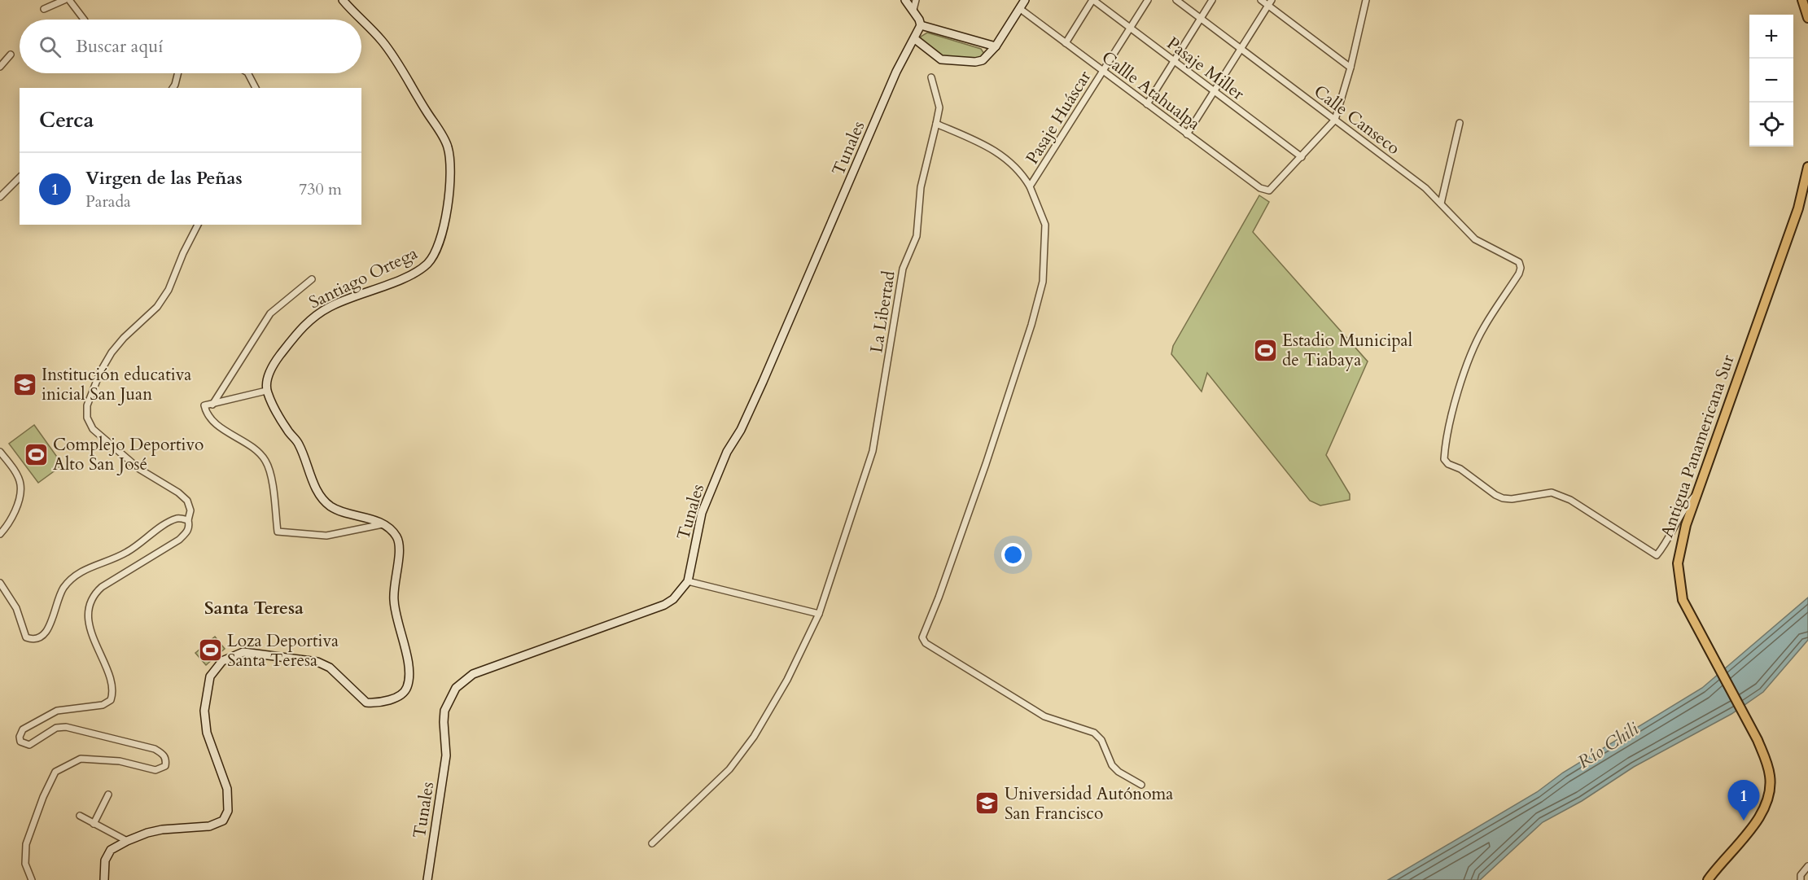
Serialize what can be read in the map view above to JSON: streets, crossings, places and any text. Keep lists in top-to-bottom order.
{
  "streets": {
    "main road": ["Antigua Panamericana Sur"],
    "street": [
      "Pasaje Miller",
      "Callle Atahualpa",
      "Pasaje Huáscar",
      "Calle Canseco",
      "Tunales",
      "Santiago Ortega",
      "La Libertad"
    ]
  },
  "crossings": [
    ["Pasaje Miller", "Callle Atahualpa"],
    ["Pasaje Miller", "Pasaje Huáscar"],
    ["Callle Atahualpa", "Pasaje Huáscar"],
    ["Calle Canseco", "Antigua Panamericana Sur"]
  ],
  "districts": ["Santa Teresa"],
  "water": ["Río Chili"],
  "places": {
    "sports": ["Estadio Municipal de Tiabaya", "Complejo Deportivo Alto San José", "Loza Deportiva Santa Teresa"],
    "school or university": ["Institución educativa inicial San Juan", "Universidad Autónoma San Francisco"]
  },
  "page": {
    "map_buttons": ["+", "−"],
    "search": "Buscar aquí",
    "heading": "Cerca",
    "list": [
      {
        "mark": "1",
        "name": "Virgen de las Peñas",
        "note": "Parada",
        "value": "730 m"
      }
    ],
    "pins": "1"
  }
}
